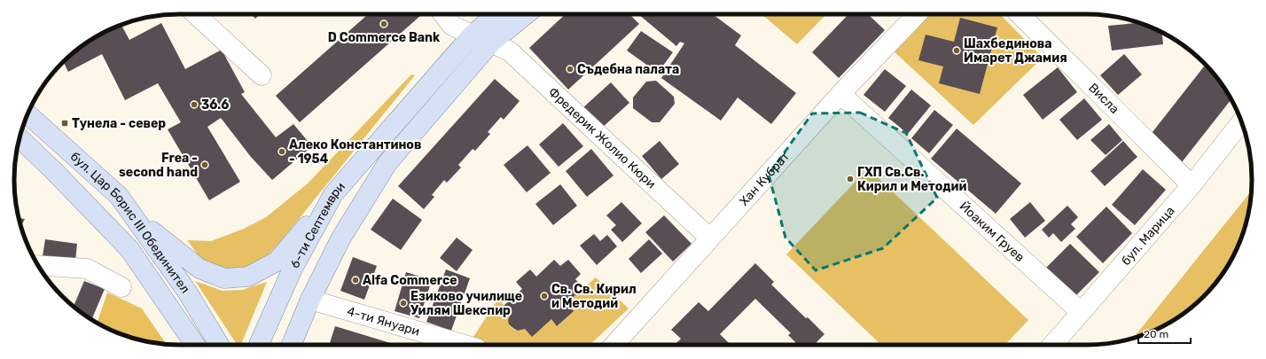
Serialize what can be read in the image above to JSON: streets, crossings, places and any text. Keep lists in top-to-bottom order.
{
  "streets": {
    "main road": ["бул. Цар Борис III Обединител", "6-ти Септември"],
    "street": [
      "Висла",
      "Фредерик Жолио Кюри",
      "Хан Кубрат",
      "Йоаким Груев",
      "бул. Марица",
      "4-ти Януари"
    ]
  },
  "crossings": [
    ["Висла", "бул. Марица"],
    ["Фредерик Жолио Кюри", "Хан Кубрат"],
    ["Фредерик Жолио Кюри", "6-ти Септември"],
    ["Хан Кубрат", "Йоаким Груев"],
    ["6-ти Септември", "4-ти Януари"],
    ["Йоаким Груев", "бул. Марица"]
  ],
  "places": {
    "other": [
      "D Commerce Bank",
      "Шахбединова Имарет Джамия",
      "Съдебна палата",
      "36.6",
      "Алеко Константинов - 1954",
      "Frea - second hand",
      "ГХП Св.Св. Кирил и Методий",
      "Alfa Commerce",
      "Св. Св. Кирил и Методий",
      "Езиково училище Уилям Шекспир"
    ],
    "transit": ["Тунела - север"]
  },
  "scale_bar": "20 m"
}
